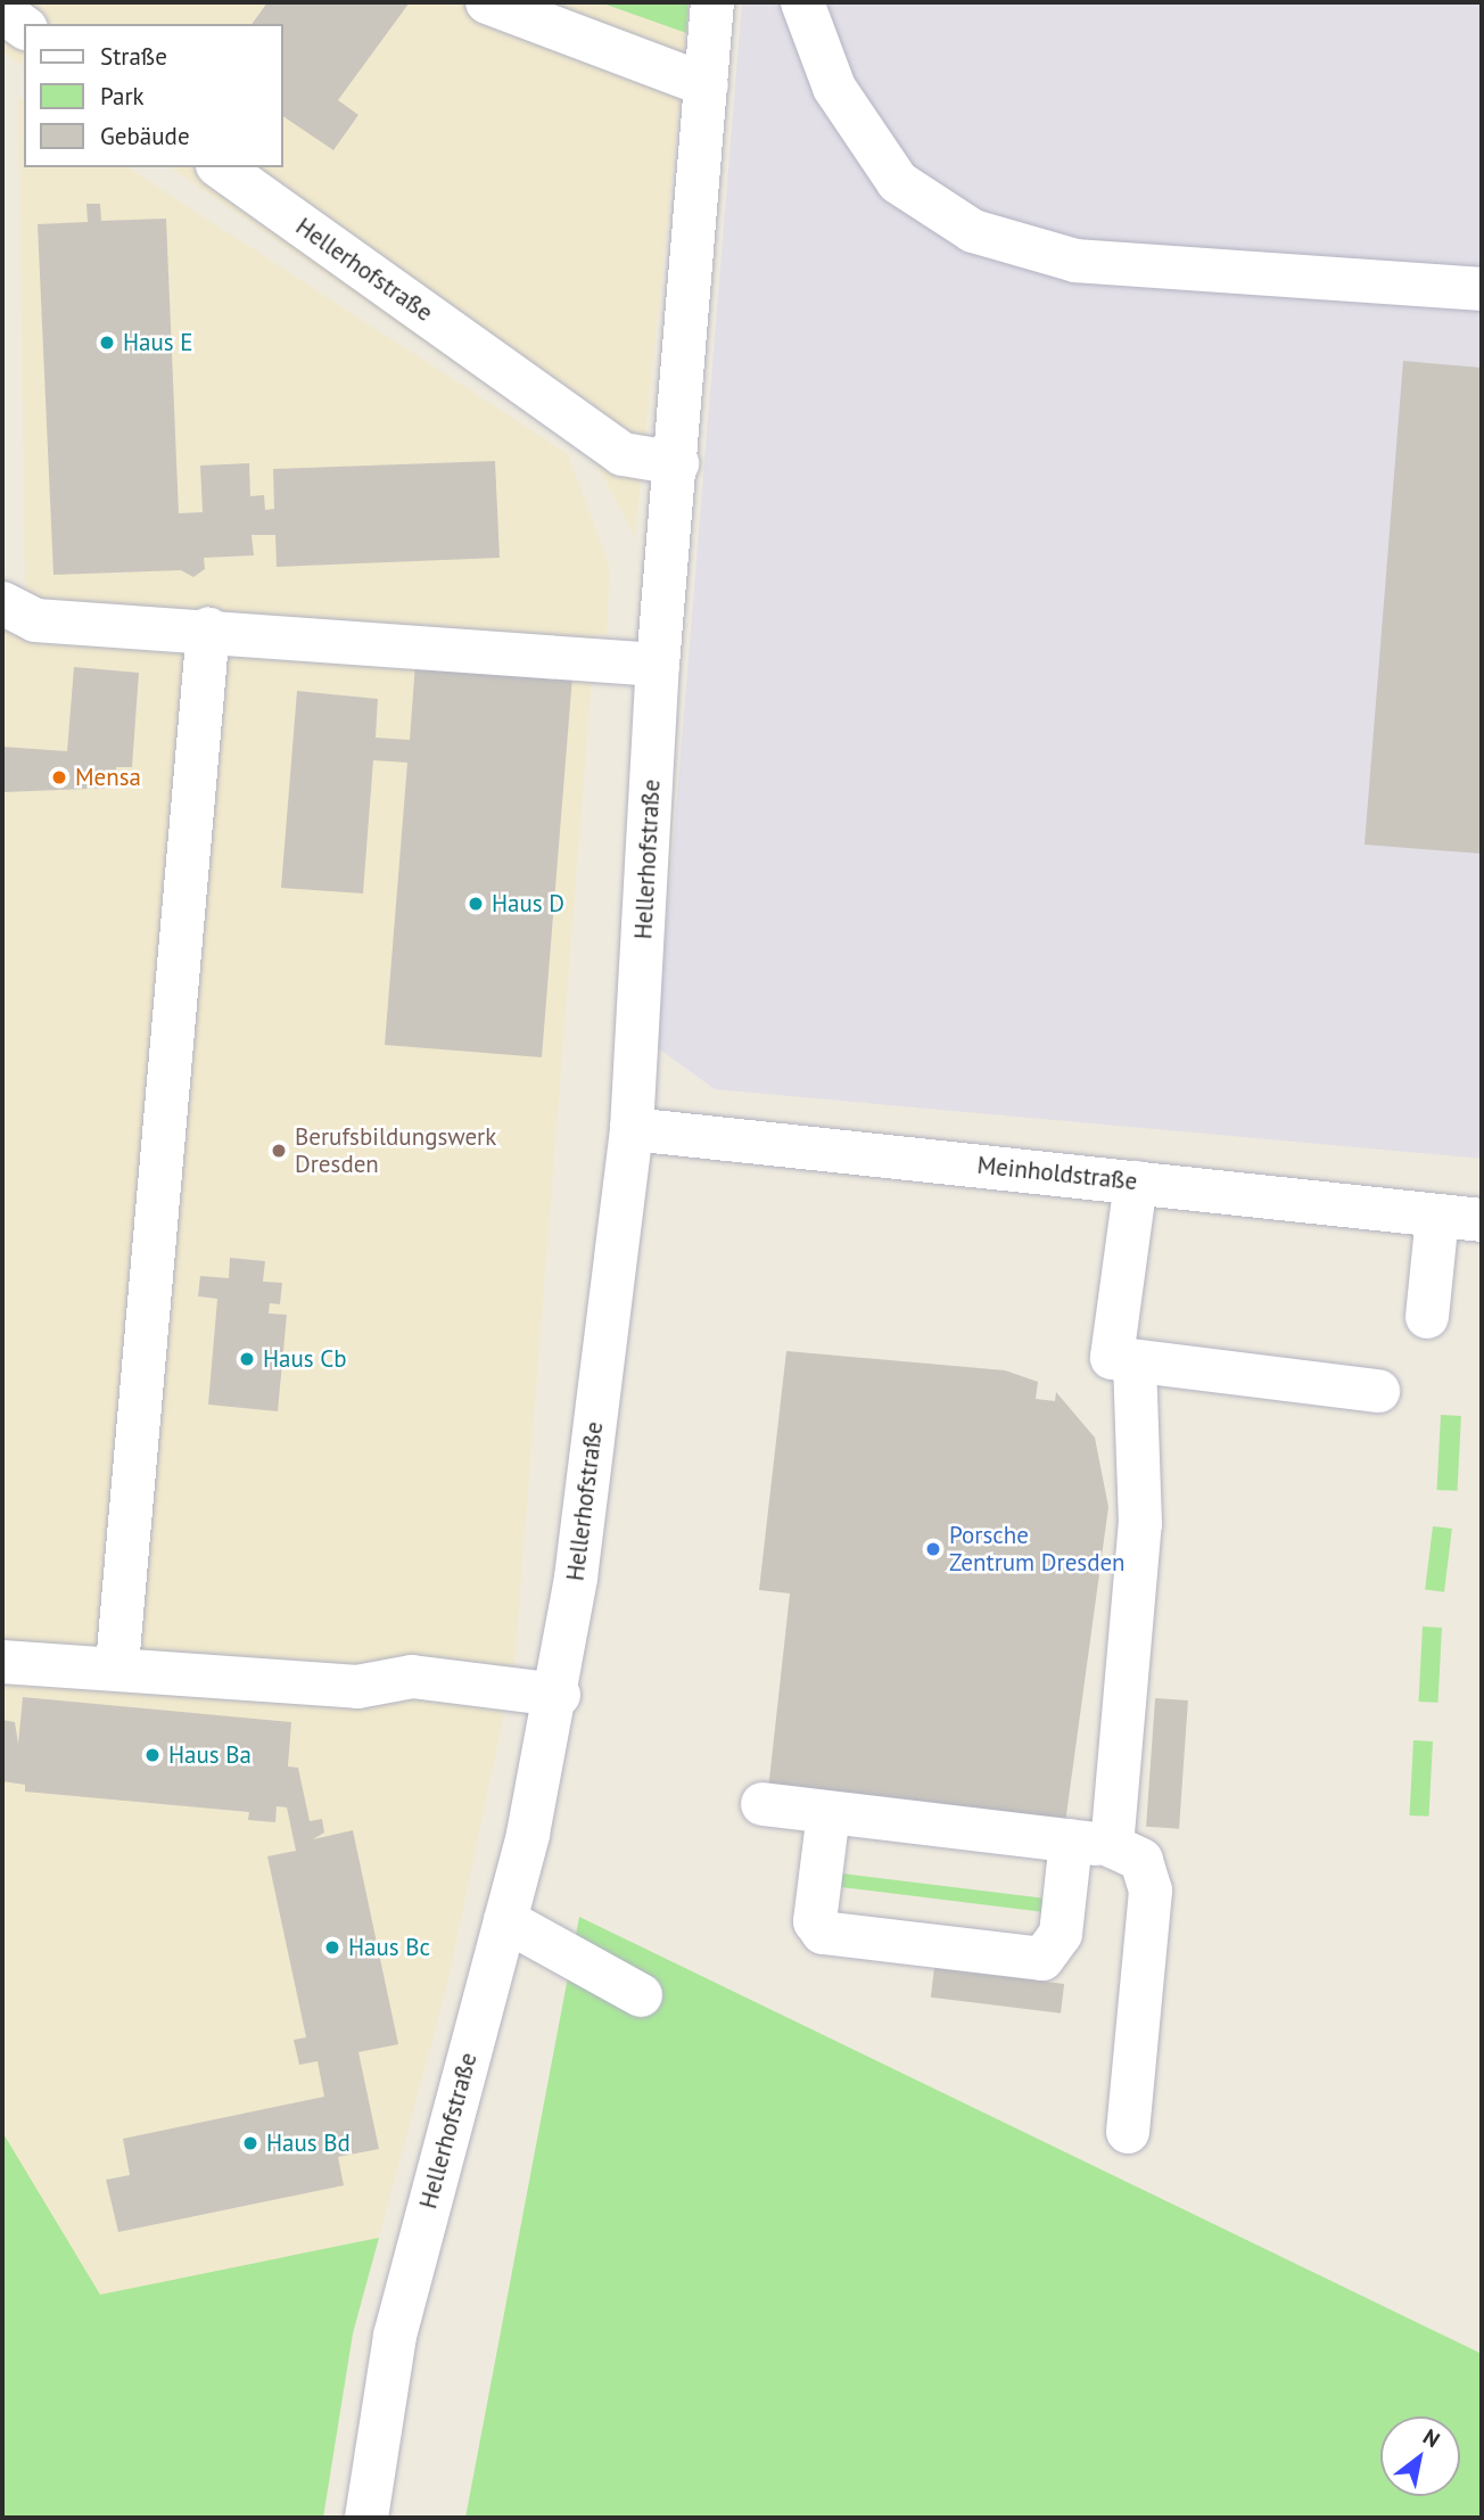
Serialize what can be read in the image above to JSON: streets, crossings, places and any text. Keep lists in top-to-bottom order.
{
  "streets": {
    "street": ["Hellerhofstraße", "Meinholdstraße"]
  },
  "crossings": [
    ["Hellerhofstraße", "Meinholdstraße"]
  ],
  "places": [
    "Haus E",
    "Mensa",
    "Haus D",
    "Berufsbildungswerk Dresden",
    "Haus Cb",
    "Porsche Zentrum Dresden",
    "Haus Ba",
    "Haus Bc",
    "Haus Bd"
  ],
  "legend": ["Straße", "Park", "Gebäude"],
  "north": "top right"
}
